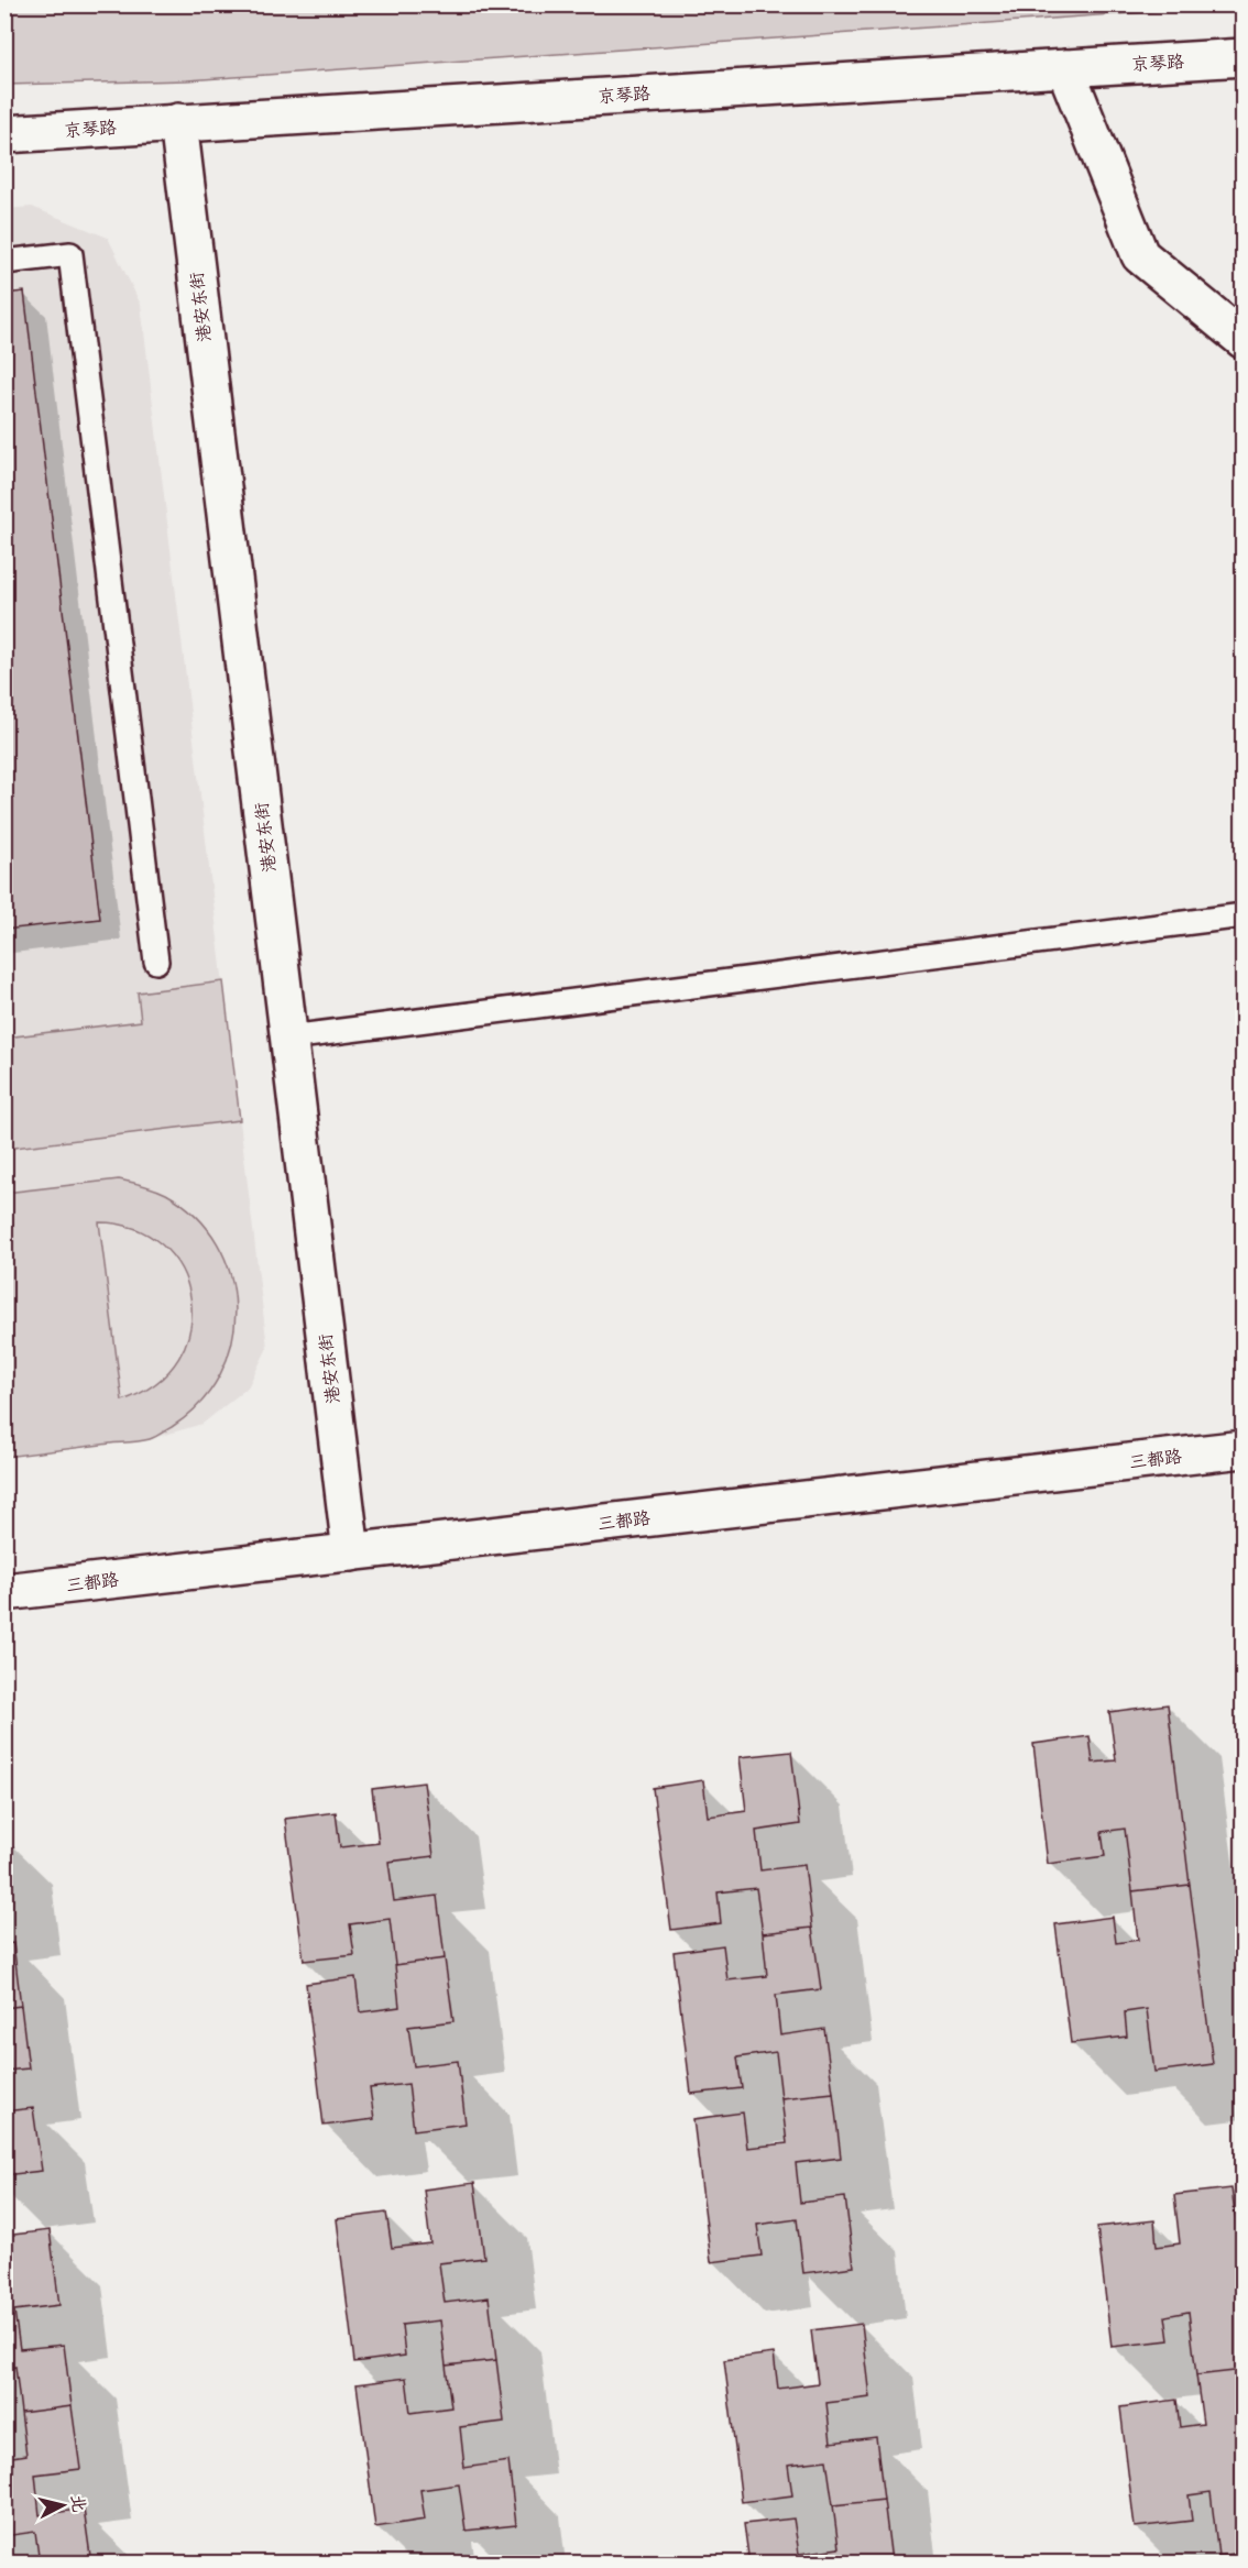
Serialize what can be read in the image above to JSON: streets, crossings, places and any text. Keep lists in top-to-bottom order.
{
  "streets": {
    "street": ["京琴路", "港安东街", "三都路"]
  },
  "crossings": [
    ["京琴路", "港安东街"],
    ["港安东街", "三都路"]
  ],
  "north": "right"
}
